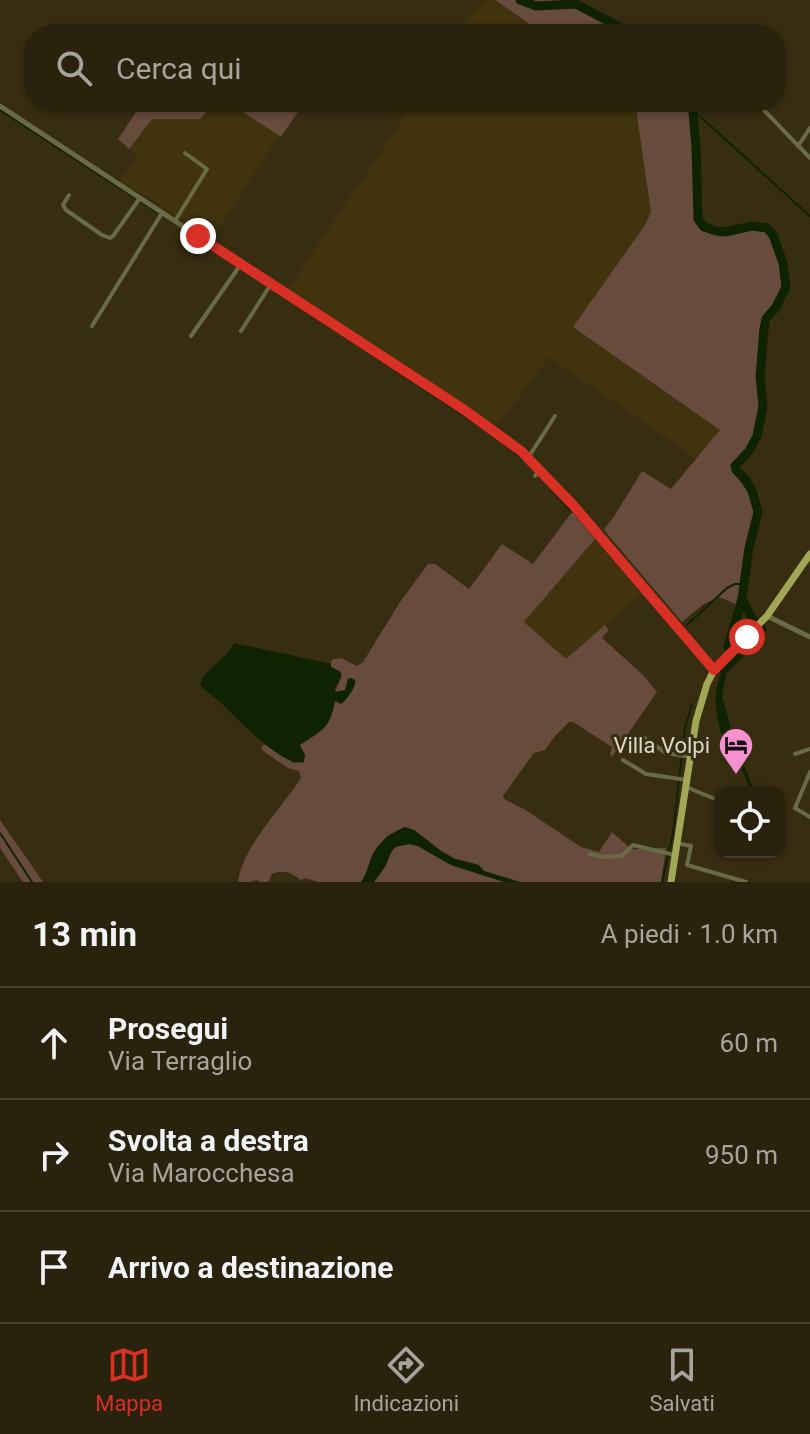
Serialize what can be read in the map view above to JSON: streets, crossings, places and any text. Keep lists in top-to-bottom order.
{
  "places": {
    "hotel": ["Villa Volpi"]
  },
  "page": {
    "search": "Cerca qui",
    "heading": ["13 min", "A piedi · 1.0 km"],
    "list": [
      ["Prosegui", "Via Terraglio", "60 m"],
      ["Svolta a destra", "Via Marocchesa", "950 m"],
      "Arrivo a destinazione"
    ],
    "nav": ["Mappa", "Indicazioni", "Salvati"]
  }
}
